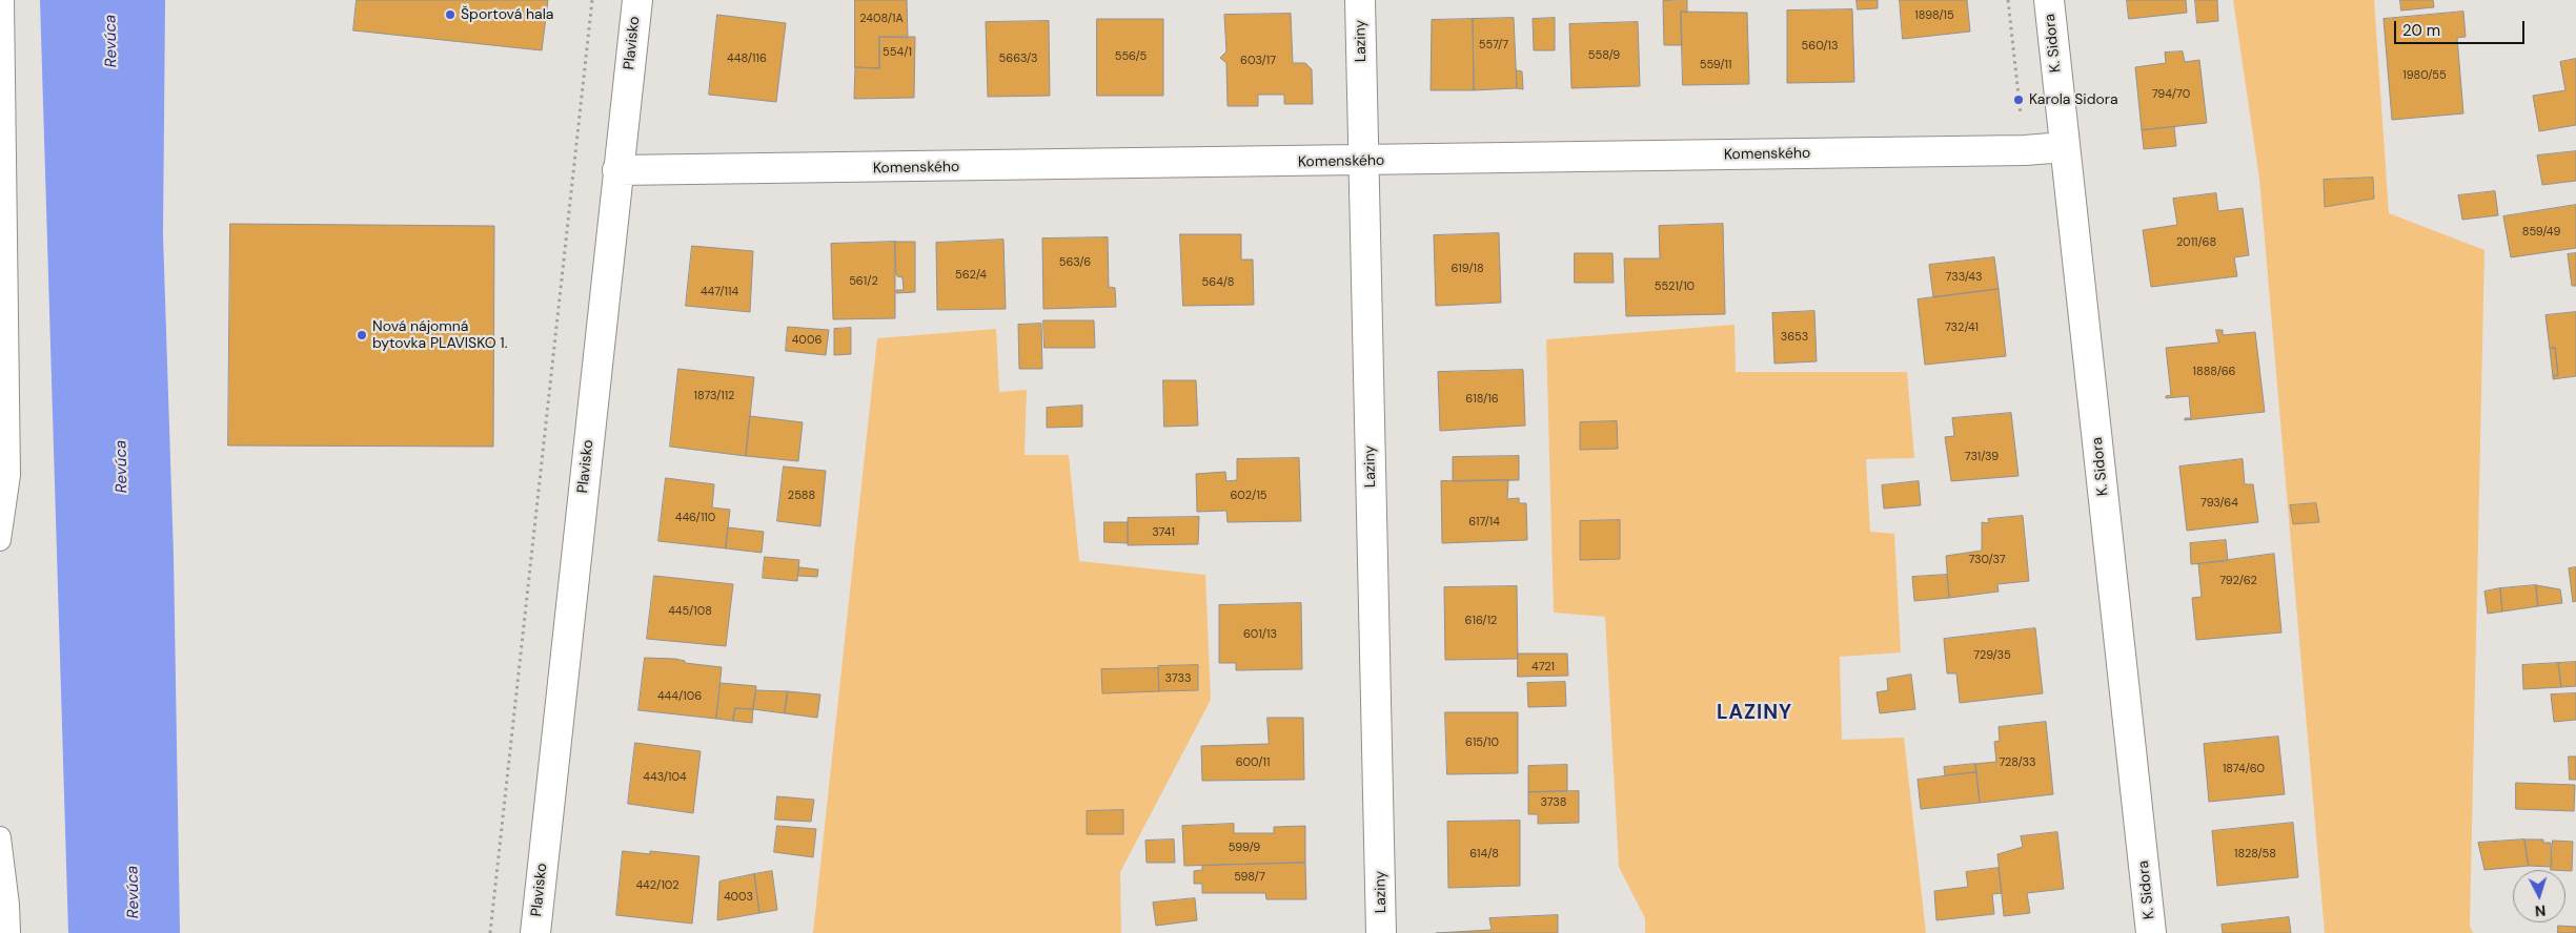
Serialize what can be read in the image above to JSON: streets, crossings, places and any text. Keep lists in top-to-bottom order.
{
  "streets": {
    "street": [
      "Laziny",
      "Plavisko",
      "K. Sidora",
      "Komenského"
    ]
  },
  "crossings": [
    ["Laziny", "Komenského"],
    ["Plavisko", "Komenského"],
    ["K. Sidora", "Komenského"]
  ],
  "districts": ["LAZINY"],
  "water": ["Revúca"],
  "places": ["Športová hala", "Karola Sidora", "Nová nájomná bytovka PLAVISKO 1."],
  "house_numbers": [
    "1898/15",
    "2408/1A",
    "557/7",
    "560/13",
    "554/1",
    "558/9",
    "556/5",
    "448/116",
    "5663/3",
    "603/17",
    "559/11",
    "1980/55",
    "794/70",
    "859/49",
    "2011/68",
    "563/6",
    "619/18",
    "562/4",
    "733/43",
    "561/2",
    "564/8",
    "5521/10",
    "447/114",
    "732/41",
    "3653",
    "4006",
    "1888/66",
    "1873/112",
    "618/16",
    "731/39",
    "2588",
    "602/15",
    "793/64",
    "446/110",
    "617/14",
    "3741",
    "730/37",
    "792/62",
    "445/108",
    "616/12",
    "601/13",
    "729/35",
    "4721",
    "3733",
    "444/106",
    "615/10",
    "600/11",
    "728/33",
    "1874/60",
    "443/104",
    "3738",
    "599/9",
    "614/8",
    "1828/58",
    "598/7",
    "442/102",
    "4003"
  ],
  "scale_bar": "20 m",
  "north": "bottom"
}
